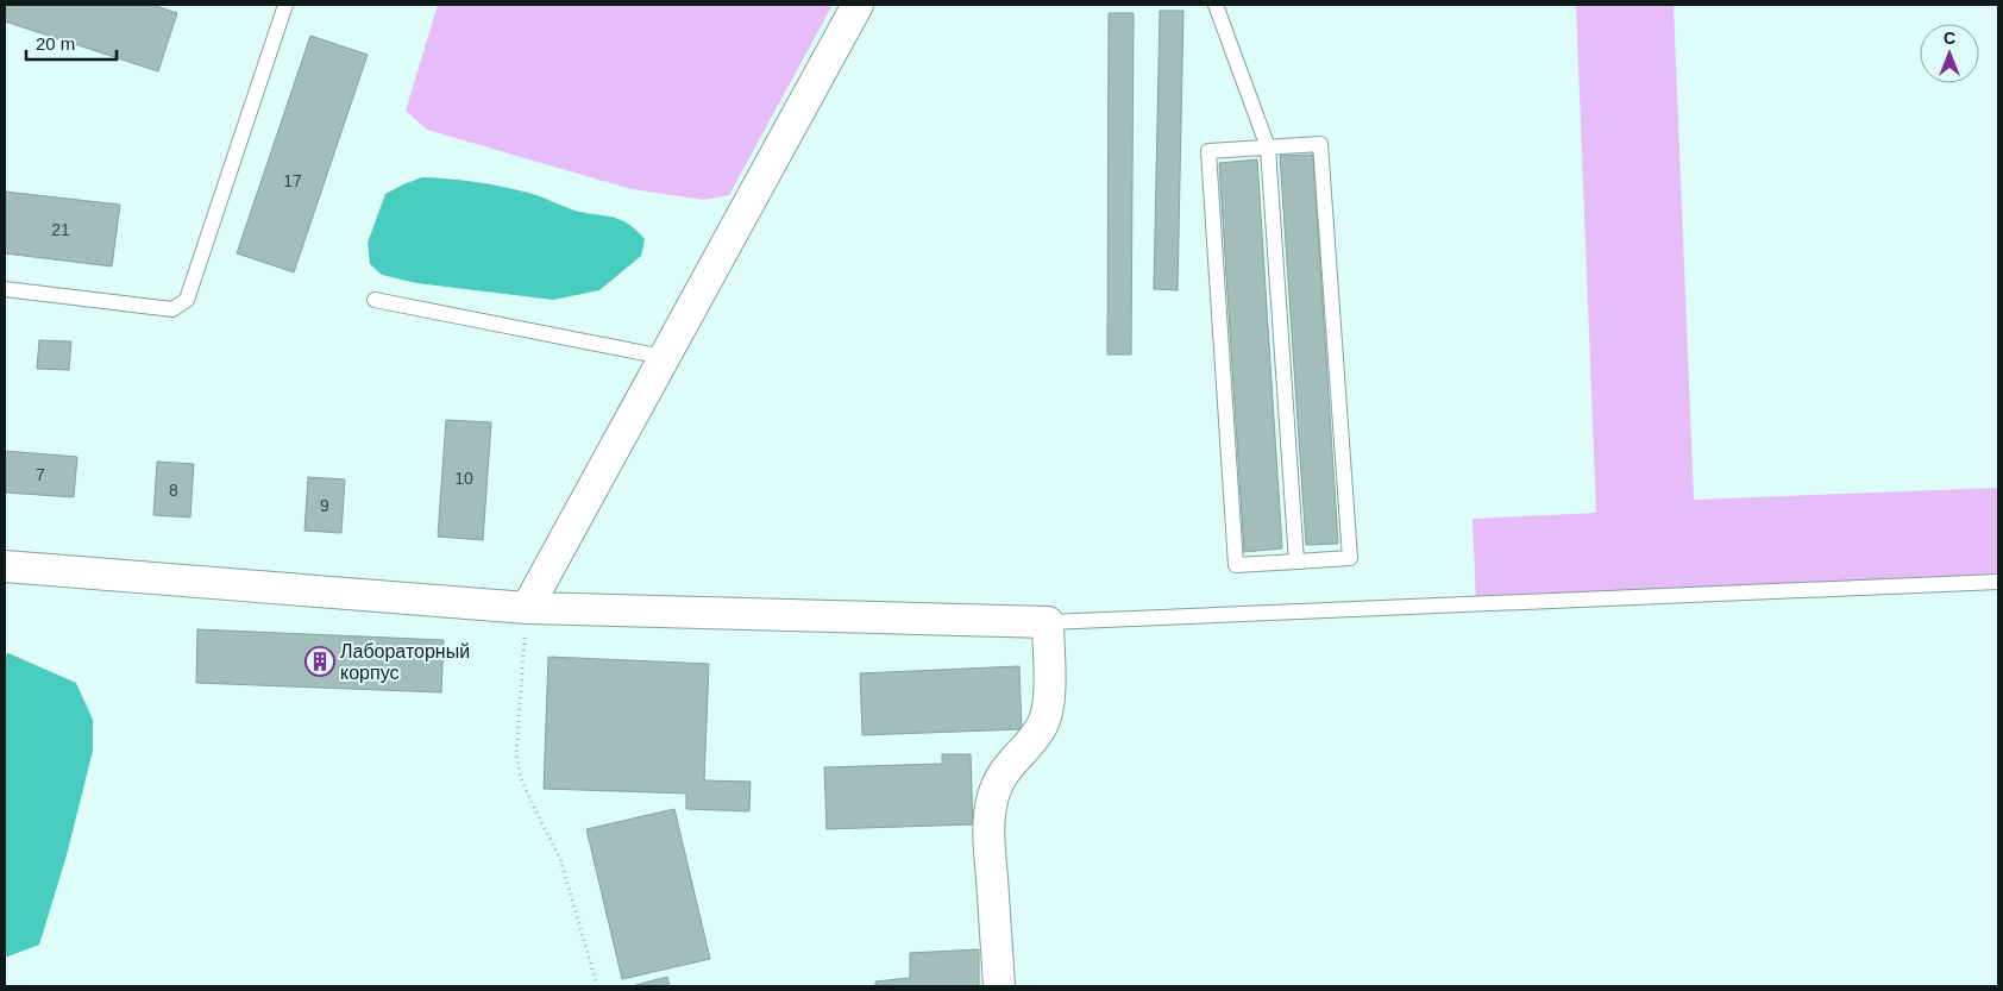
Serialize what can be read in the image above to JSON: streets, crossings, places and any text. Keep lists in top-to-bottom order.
{
  "places": {
    "building": ["Лабораторный корпус"]
  },
  "house_numbers": [
    "17",
    "21",
    "7",
    "10",
    "8",
    "9"
  ],
  "scale_bar": "20 m",
  "north": "top"
}
